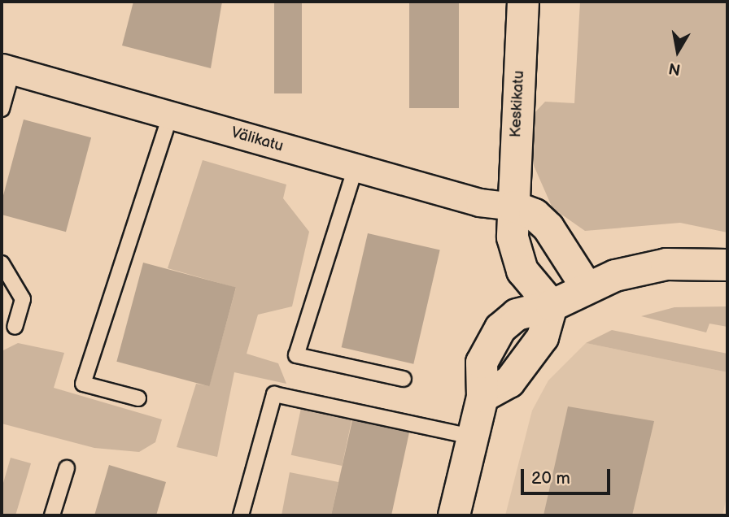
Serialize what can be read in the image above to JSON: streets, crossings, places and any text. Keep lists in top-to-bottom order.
{
  "streets": {
    "street": ["Keskikatu", "Välikatu"]
  },
  "crossings": [
    ["Keskikatu", "Välikatu"]
  ],
  "scale_bar": "20 m",
  "north": "bottom"
}
